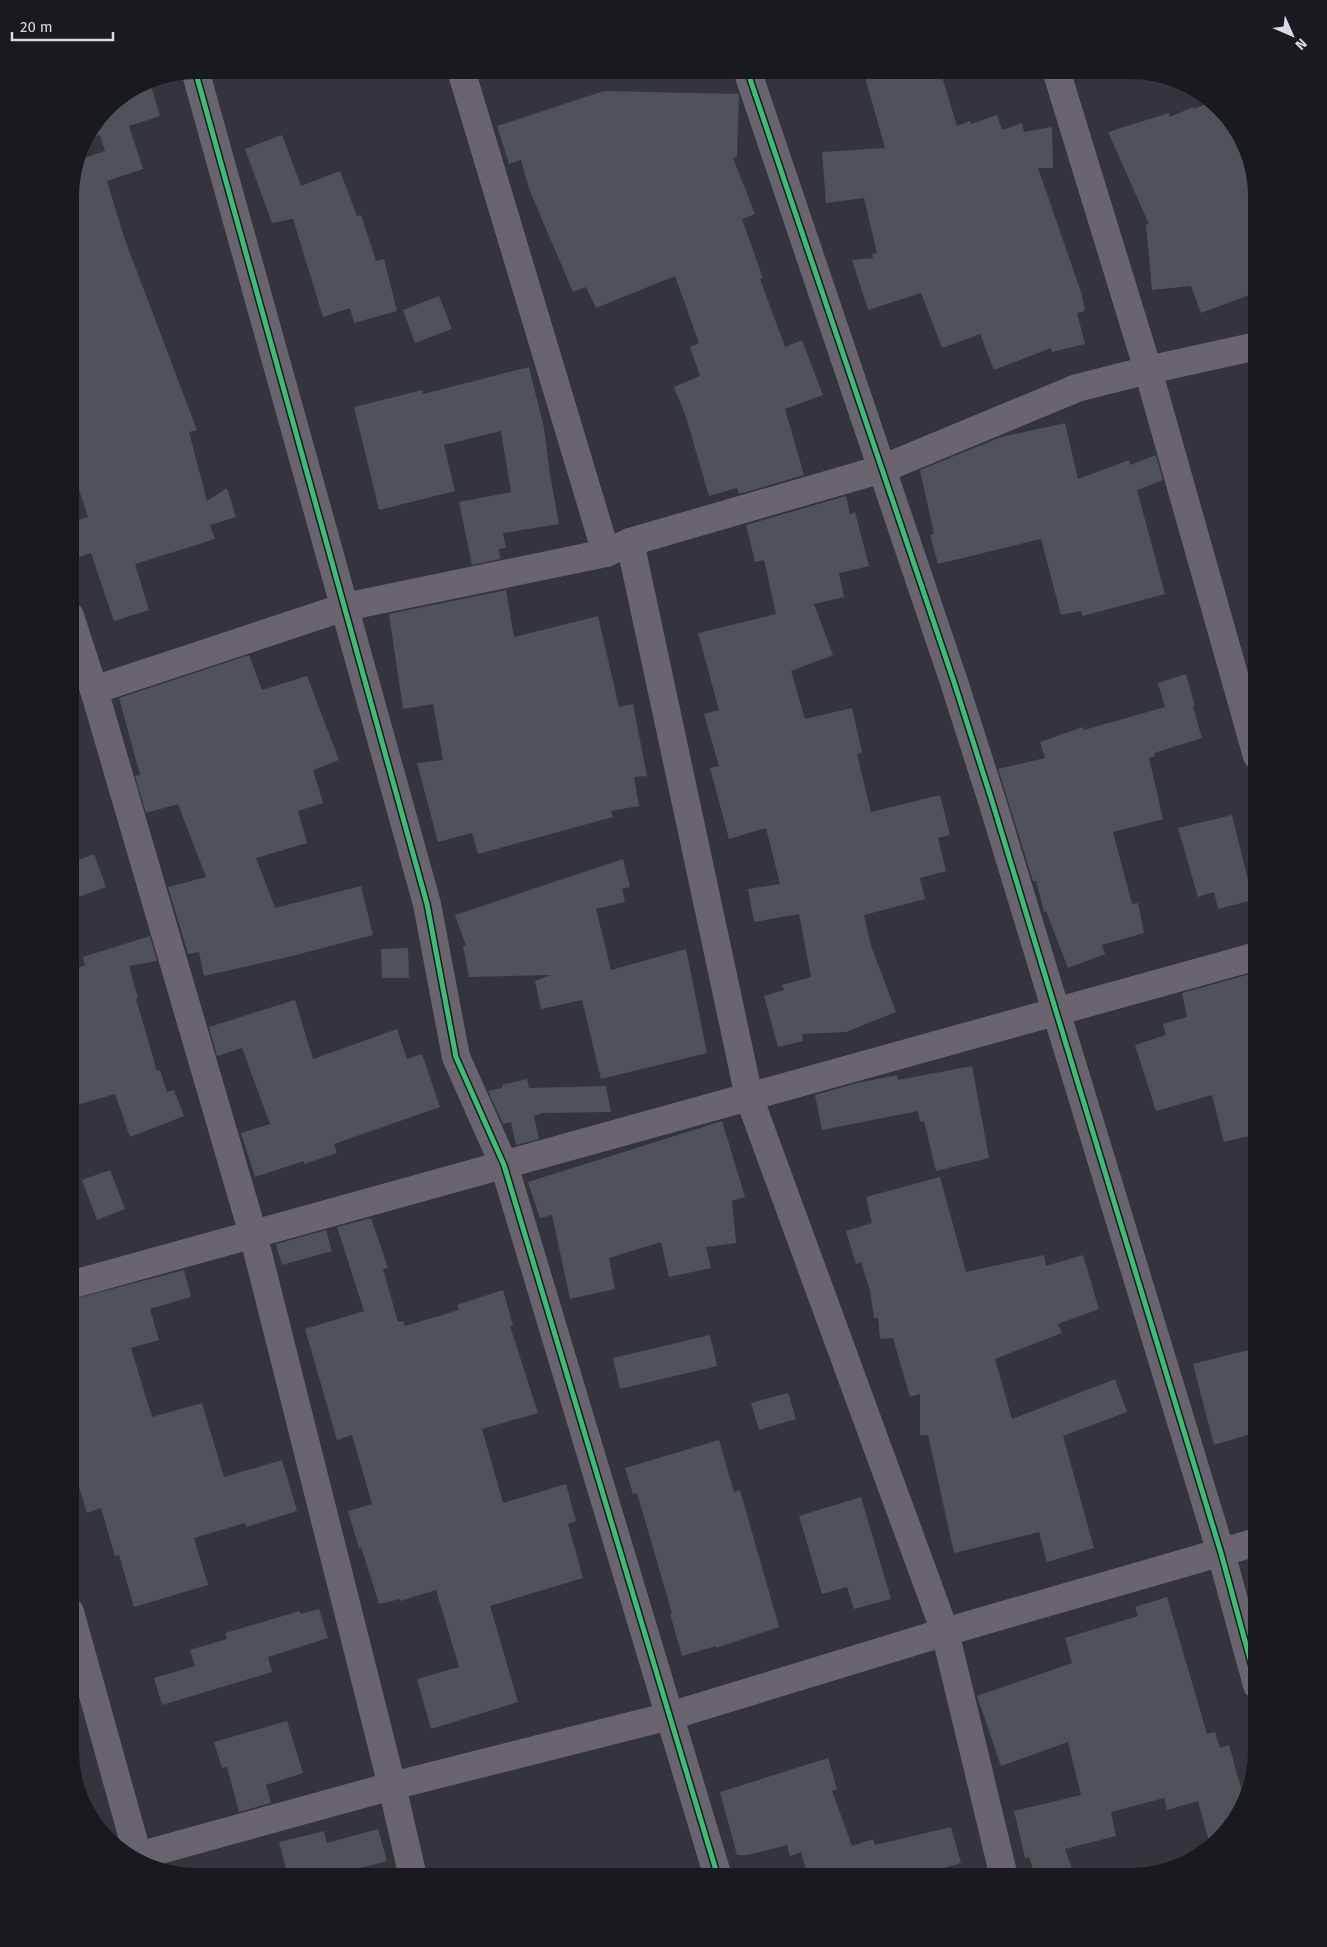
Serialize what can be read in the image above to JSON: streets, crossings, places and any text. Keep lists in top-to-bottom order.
{
  "scale_bar": "20 m",
  "north": "bottom right"
}
